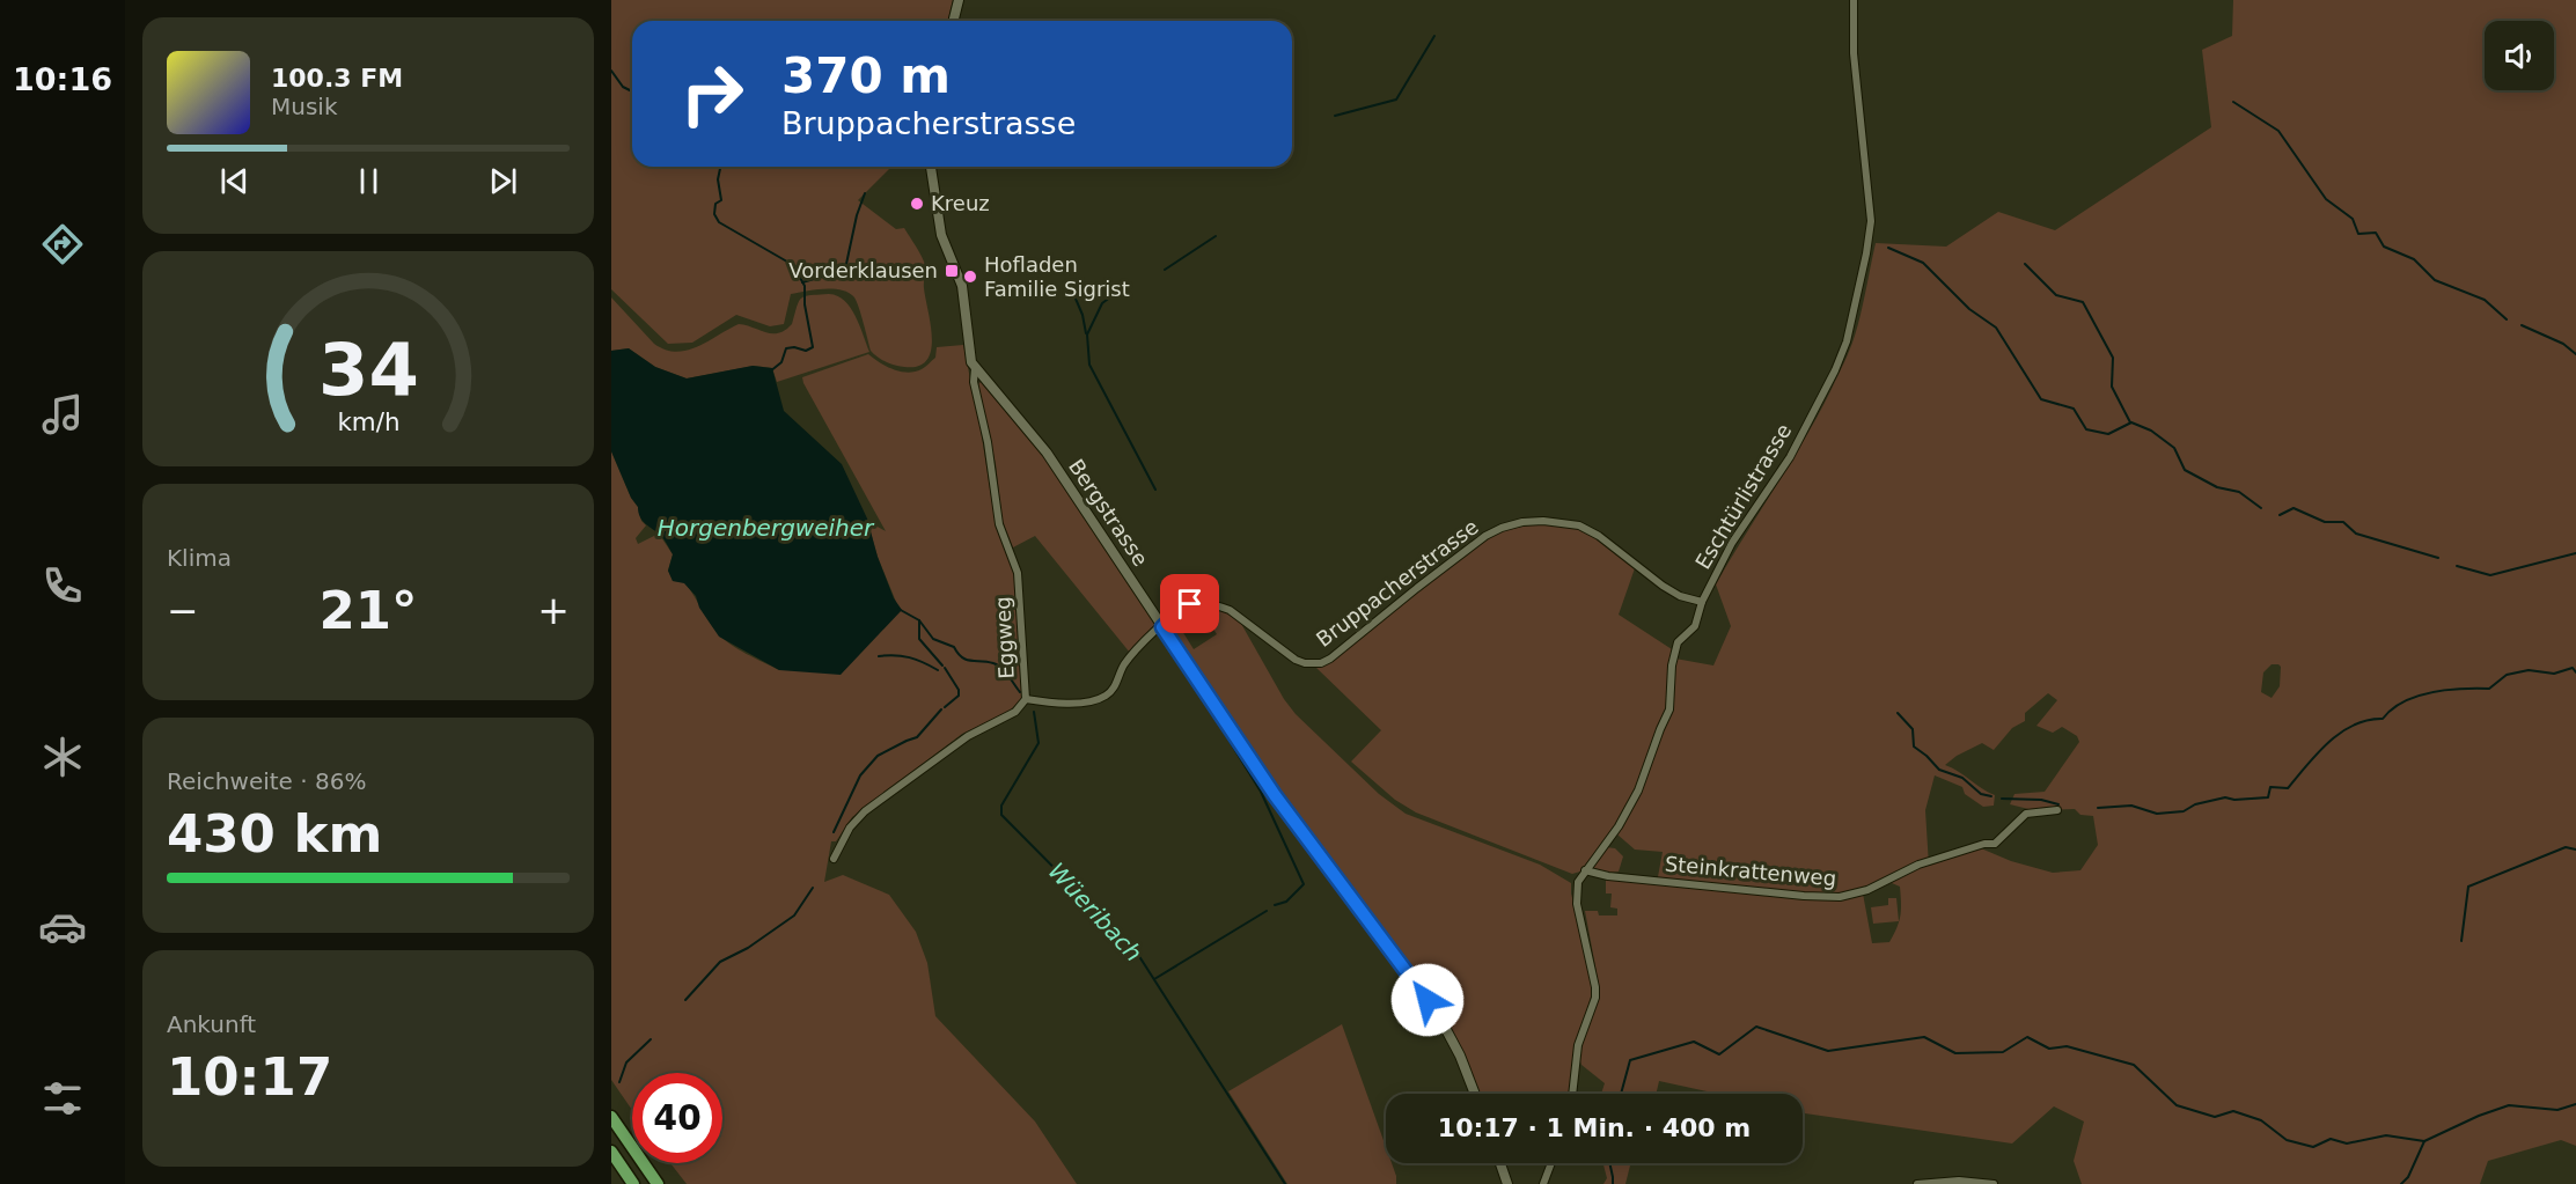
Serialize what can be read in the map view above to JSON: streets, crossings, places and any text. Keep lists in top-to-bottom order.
{
  "streets": {
    "street": [
      "Eschtürlistrasse",
      "Bergstrasse",
      "Bruppacherstrasse",
      "Eggweg",
      "Steinkrattenweg"
    ]
  },
  "crossings": [
    ["Eschtürlistrasse", "Bruppacherstrasse"],
    ["Eschtürlistrasse", "Steinkrattenweg"],
    ["Bergstrasse", "Bruppacherstrasse"],
    ["Bergstrasse", "Eggweg"],
    ["Bruppacherstrasse", "Eggweg"]
  ],
  "water": ["Horgenbergweiher", "Wüeribach"],
  "places": {
    "other": ["Kreuz", "Hofladen Familie Sigrist"],
    "transit": ["Vorderklausen"]
  },
  "page": {
    "tabs": "10:16",
    "turn": ["370 m", "Bruppacherstrasse"],
    "song": ["100.3 FM", "Musik"],
    "tile": [
      "Klima",
      ["Reichweite · 86%", "430 km"],
      ["Ankunft", "10:17"]
    ],
    "heat": ["−", "21°", "+"],
    "limit": "40",
    "trip": "10:17 · 1 Min. · 400 m",
    "gauge": ["34", "km/h"]
  }
}
